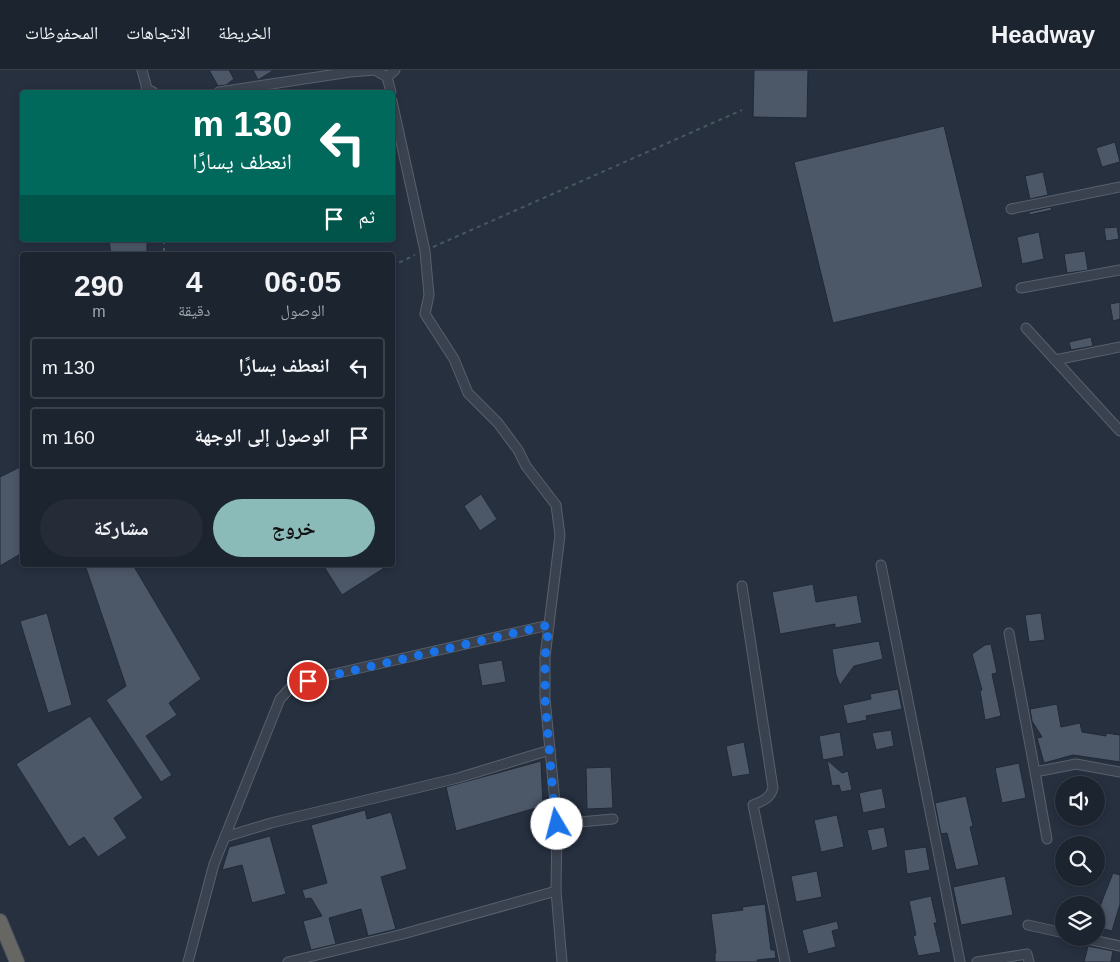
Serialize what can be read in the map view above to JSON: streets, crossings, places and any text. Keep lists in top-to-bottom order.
{
  "page": {
    "header": "Headway",
    "nav": ["الخريطة", "الاتجاهات", "المحفوظات"],
    "turn": ["130 m", "انعطف يسارًا"],
    "then": "ثم",
    "eta": [
      "06:05",
      "الوصول",
      "4",
      "دقيقة",
      "290",
      "m"
    ],
    "list": [
      {
        "name": "انعطف يسارًا",
        "value": "130 m"
      },
      {
        "name": "الوصول إلى الوجهة",
        "value": "160 m"
      }
    ],
    "buttons": ["خروج", "مشاركة"]
  }
}
